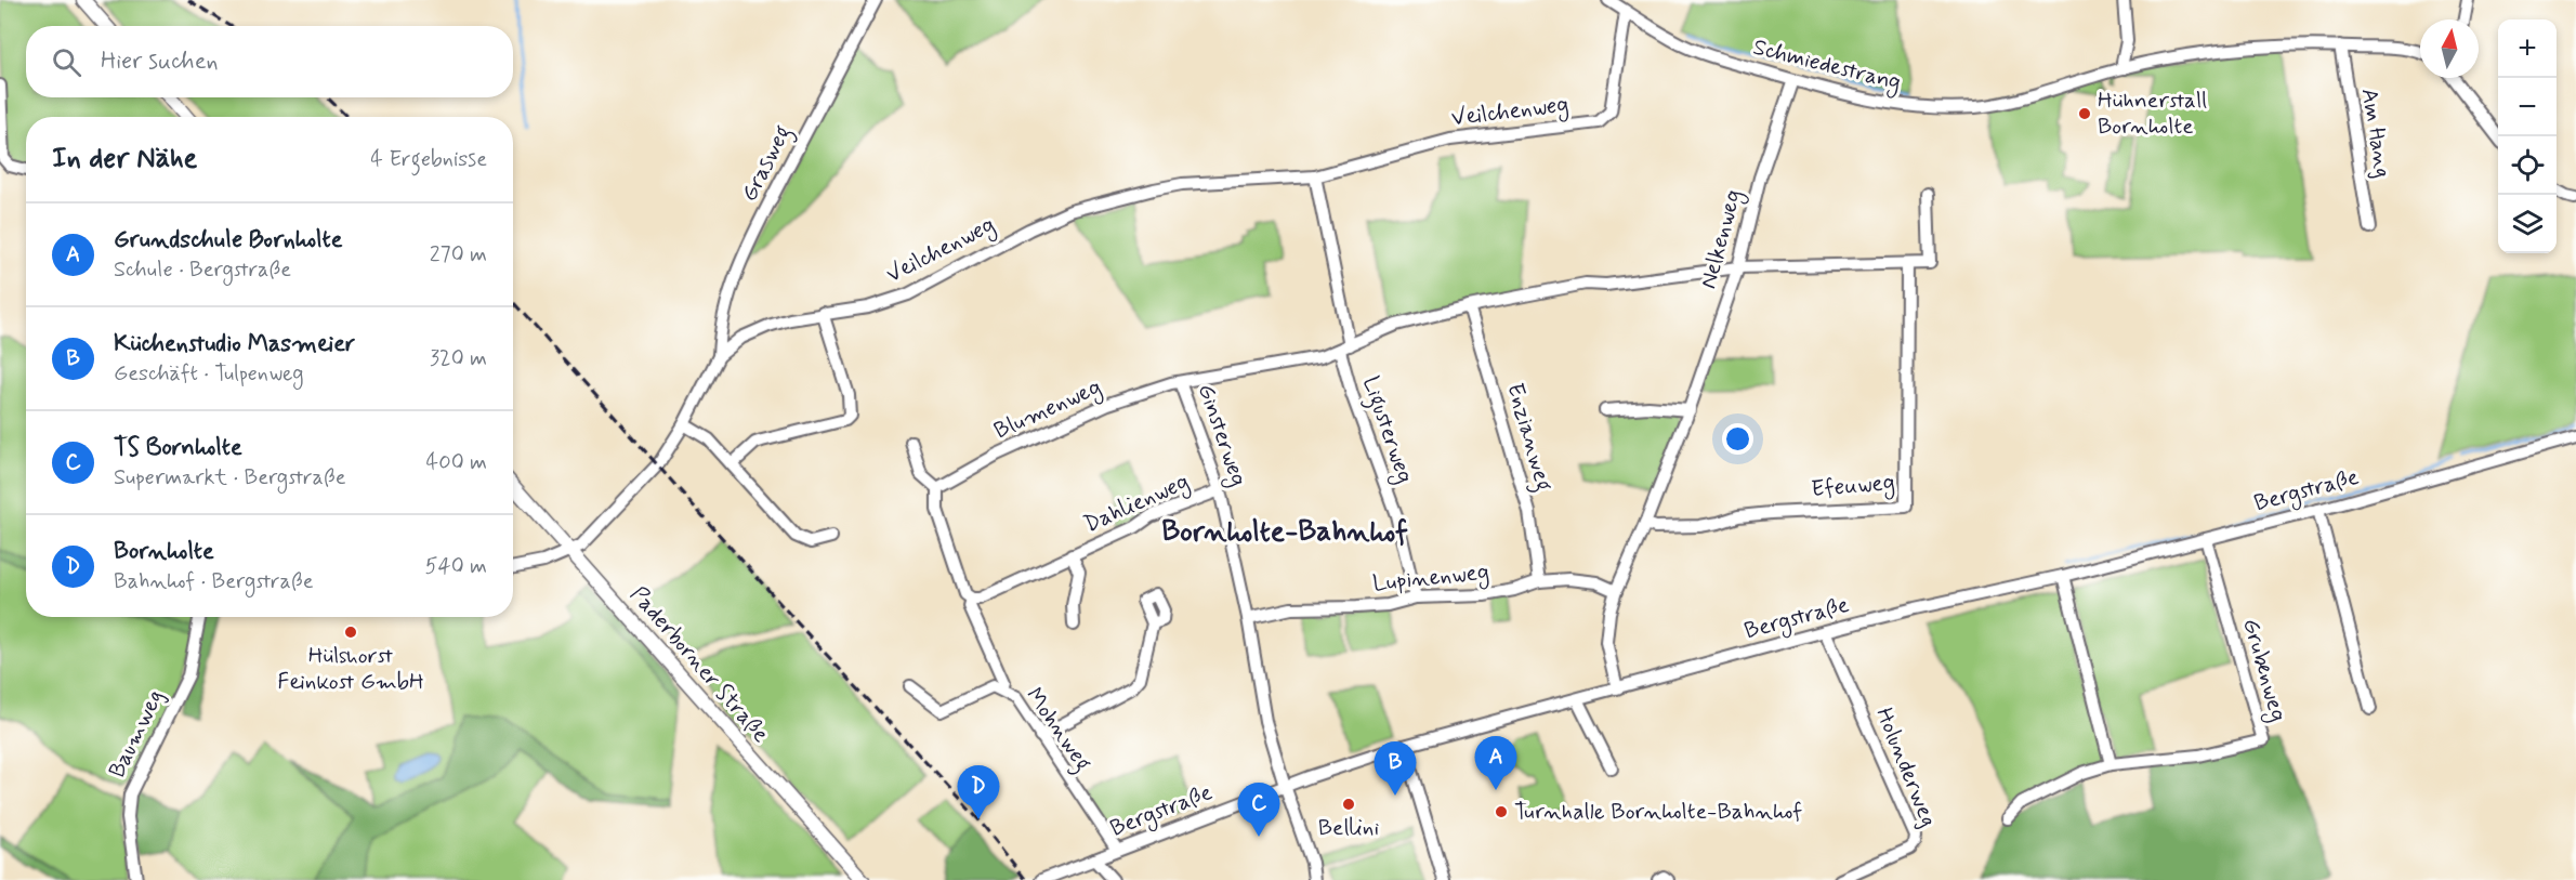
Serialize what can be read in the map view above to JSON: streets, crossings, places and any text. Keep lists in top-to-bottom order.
{
  "streets": {
    "main road": ["Paderborner Straße"],
    "street": [
      "Schmiedestrang",
      "Veilchenweg",
      "Am Hang",
      "Grasweg",
      "Nelkenweg",
      "Blumenweg",
      "Ligusterweg",
      "Ginsterweg",
      "Enzianweg",
      "Efeuweg",
      "Bergstraße",
      "Dahlienweg",
      "Lupinenweg",
      "Grubenweg",
      "Mohnweg",
      "Baumweg",
      "Holunderweg"
    ]
  },
  "crossings": [
    ["Schmiedestrang", "Veilchenweg"],
    ["Schmiedestrang", "Am Hang"],
    ["Schmiedestrang", "Nelkenweg"],
    ["Veilchenweg", "Grasweg"],
    ["Veilchenweg", "Paderborner Straße"],
    ["Nelkenweg", "Ginsterweg"],
    ["Nelkenweg", "Efeuweg"],
    ["Nelkenweg", "Bergstraße"],
    ["Nelkenweg", "Lupinenweg"],
    ["Blumenweg", "Ginsterweg"],
    ["Ligusterweg", "Ginsterweg"],
    ["Ligusterweg", "Lupinenweg"],
    ["Ginsterweg", "Enzianweg"],
    ["Ginsterweg", "Bergstraße"],
    ["Ginsterweg", "Dahlienweg"],
    ["Ginsterweg", "Lupinenweg"],
    ["Enzianweg", "Lupinenweg"],
    ["Bergstraße", "Grubenweg"],
    ["Bergstraße", "Mohnweg"],
    ["Bergstraße", "Holunderweg"]
  ],
  "districts": ["Bornholte-Bahnhof"],
  "places": [
    "Hühnerstall Bornholte",
    "Hülshorst Feinkost GmbH",
    "Bellini",
    "Turnhalle Bornholte-Bahnhof"
  ],
  "north": "top",
  "page": {
    "map_buttons": ["+", "−"],
    "search": "Hier suchen",
    "heading": ["In der Nähe", "4 Ergebnisse"],
    "list": [
      {
        "mark": "A",
        "name": "Grundschule Bornholte",
        "note": "Schule · Bergstraße",
        "value": "270 m"
      },
      {
        "mark": "B",
        "name": "Küchenstudio Masmeier",
        "note": "Geschäft · Tulpenweg",
        "value": "320 m"
      },
      {
        "mark": "C",
        "name": "TS Bornholte",
        "note": "Supermarkt · Bergstraße",
        "value": "400 m"
      },
      {
        "mark": "D",
        "name": "Bornholte",
        "note": "Bahnhof · Bergstraße",
        "value": "540 m"
      }
    ],
    "pins": [
      "A",
      "B",
      "D",
      "C"
    ]
  }
}
